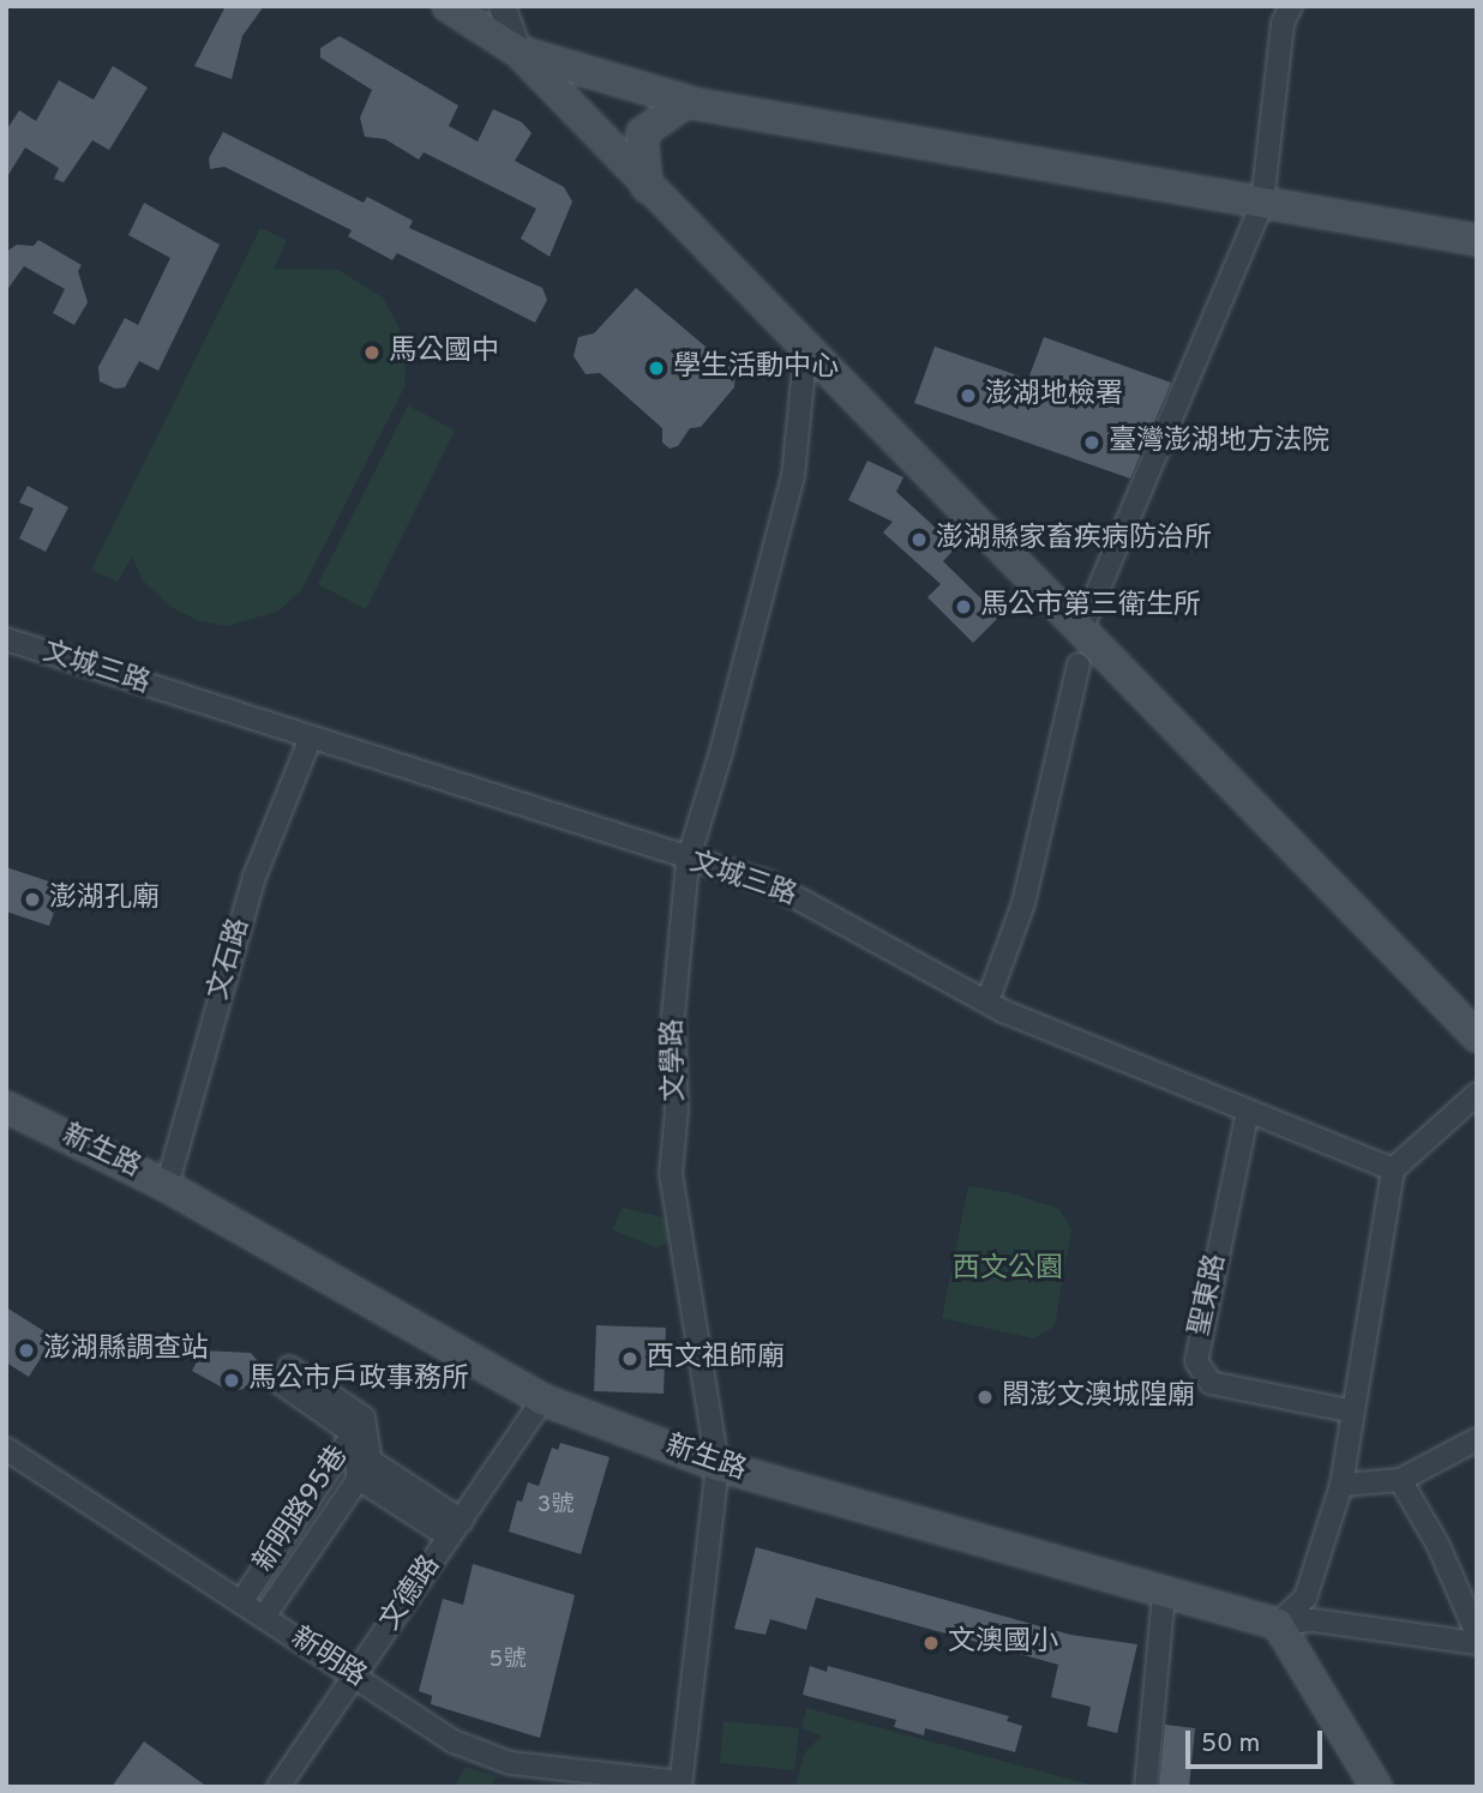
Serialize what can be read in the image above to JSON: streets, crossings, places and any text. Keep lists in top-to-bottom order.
{
  "streets": {
    "main road": ["新生路"],
    "street": [
      "文城三路",
      "文石路",
      "文學路",
      "聖東路",
      "新明路95巷",
      "文德路",
      "新明路"
    ]
  },
  "crossings": [
    ["文城三路", "文石路"],
    ["文城三路", "文學路"],
    ["文城三路", "聖東路"],
    ["文石路", "新生路"],
    ["文學路", "新生路"],
    ["文學路", "新明路"],
    ["新生路", "文德路"],
    ["新明路95巷", "新明路"],
    ["文德路", "新明路"]
  ],
  "parks": ["西文公園"],
  "places": [
    "馬公國中",
    "學生活動中心",
    "澎湖地檢署",
    "臺灣澎湖地方法院",
    "澎湖縣家畜疾病防治所",
    "馬公市第三衛生所",
    "澎湖孔廟",
    "澎湖縣調查站",
    "西文祖師廟",
    "馬公市戶政事務所",
    "閤澎文澳城隍廟",
    "文澳國小"
  ],
  "house_numbers": ["3號", "5號"],
  "scale_bar": "50 m"
}
